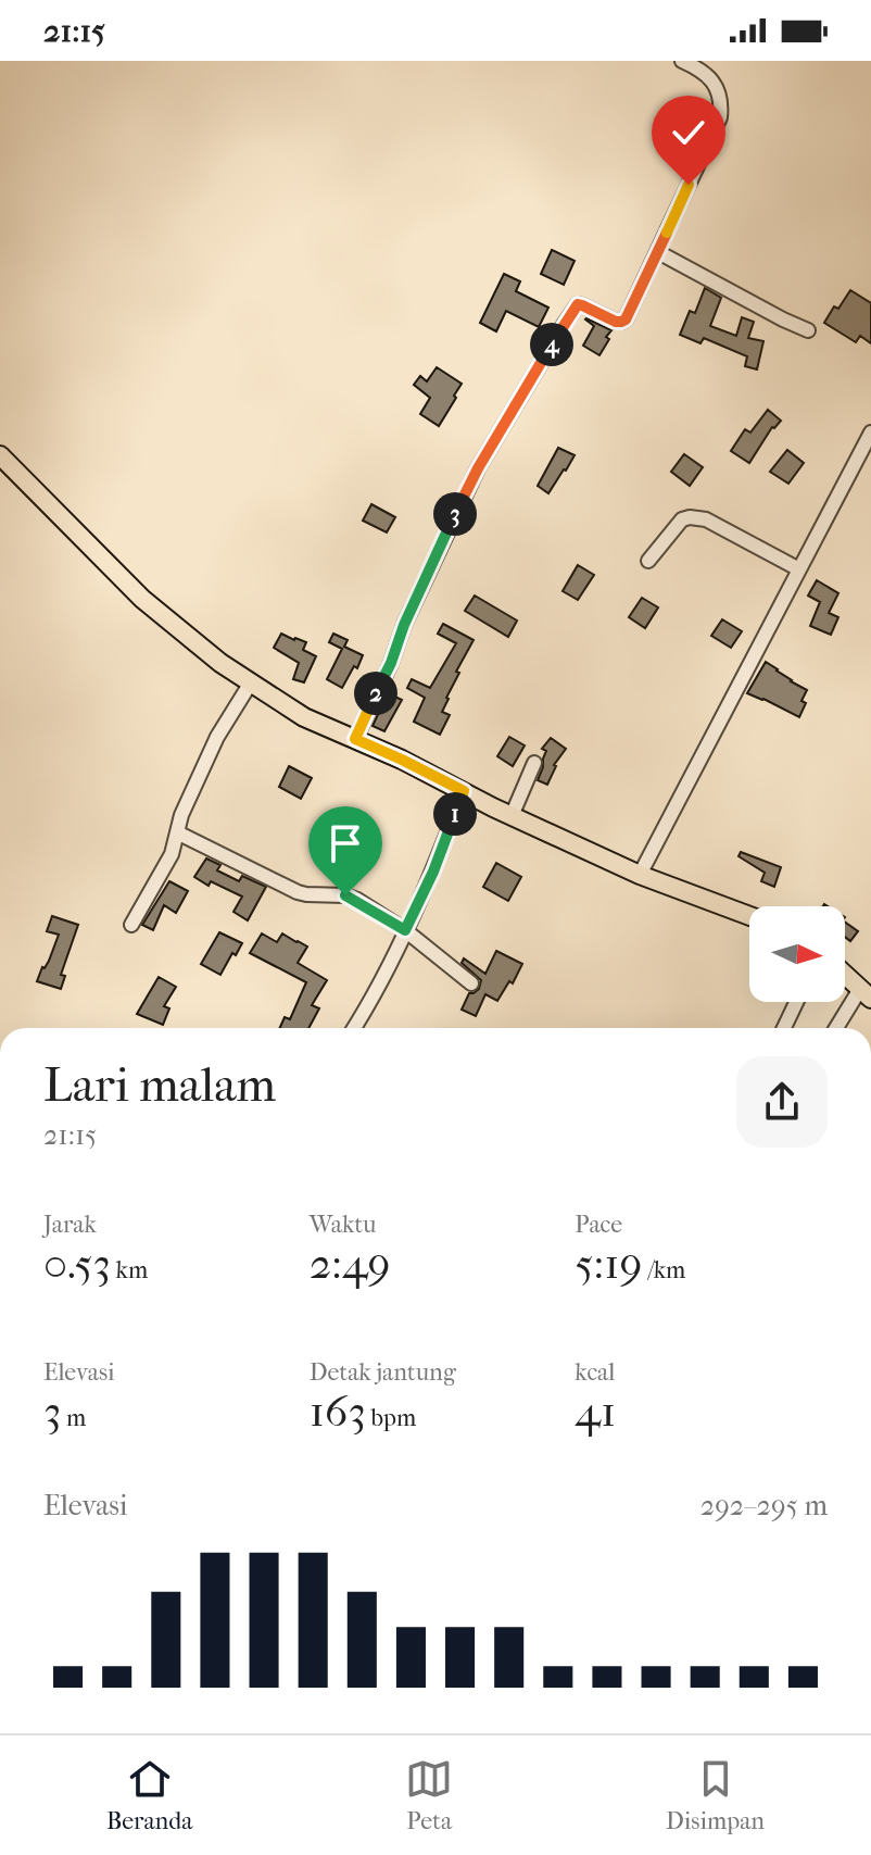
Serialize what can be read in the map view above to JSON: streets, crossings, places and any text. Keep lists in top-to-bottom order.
{
  "north": "right",
  "page": {
    "status": "21:15",
    "pins": [
      "4",
      "3",
      "2",
      "1"
    ],
    "heading": ["Lari malam", "21:15"],
    "stats": [
      ["Jarak", "0.53 km"],
      ["Waktu", "2:49"],
      ["Pace", "5:19 /km"],
      ["Elevasi", "3 m"],
      ["Detak jantung", "163 bpm"],
      ["kcal", "41"]
    ],
    "chart": ["Elevasi", "292–295 m"],
    "tabs": ["Beranda", "Peta", "Disimpan"]
  }
}
